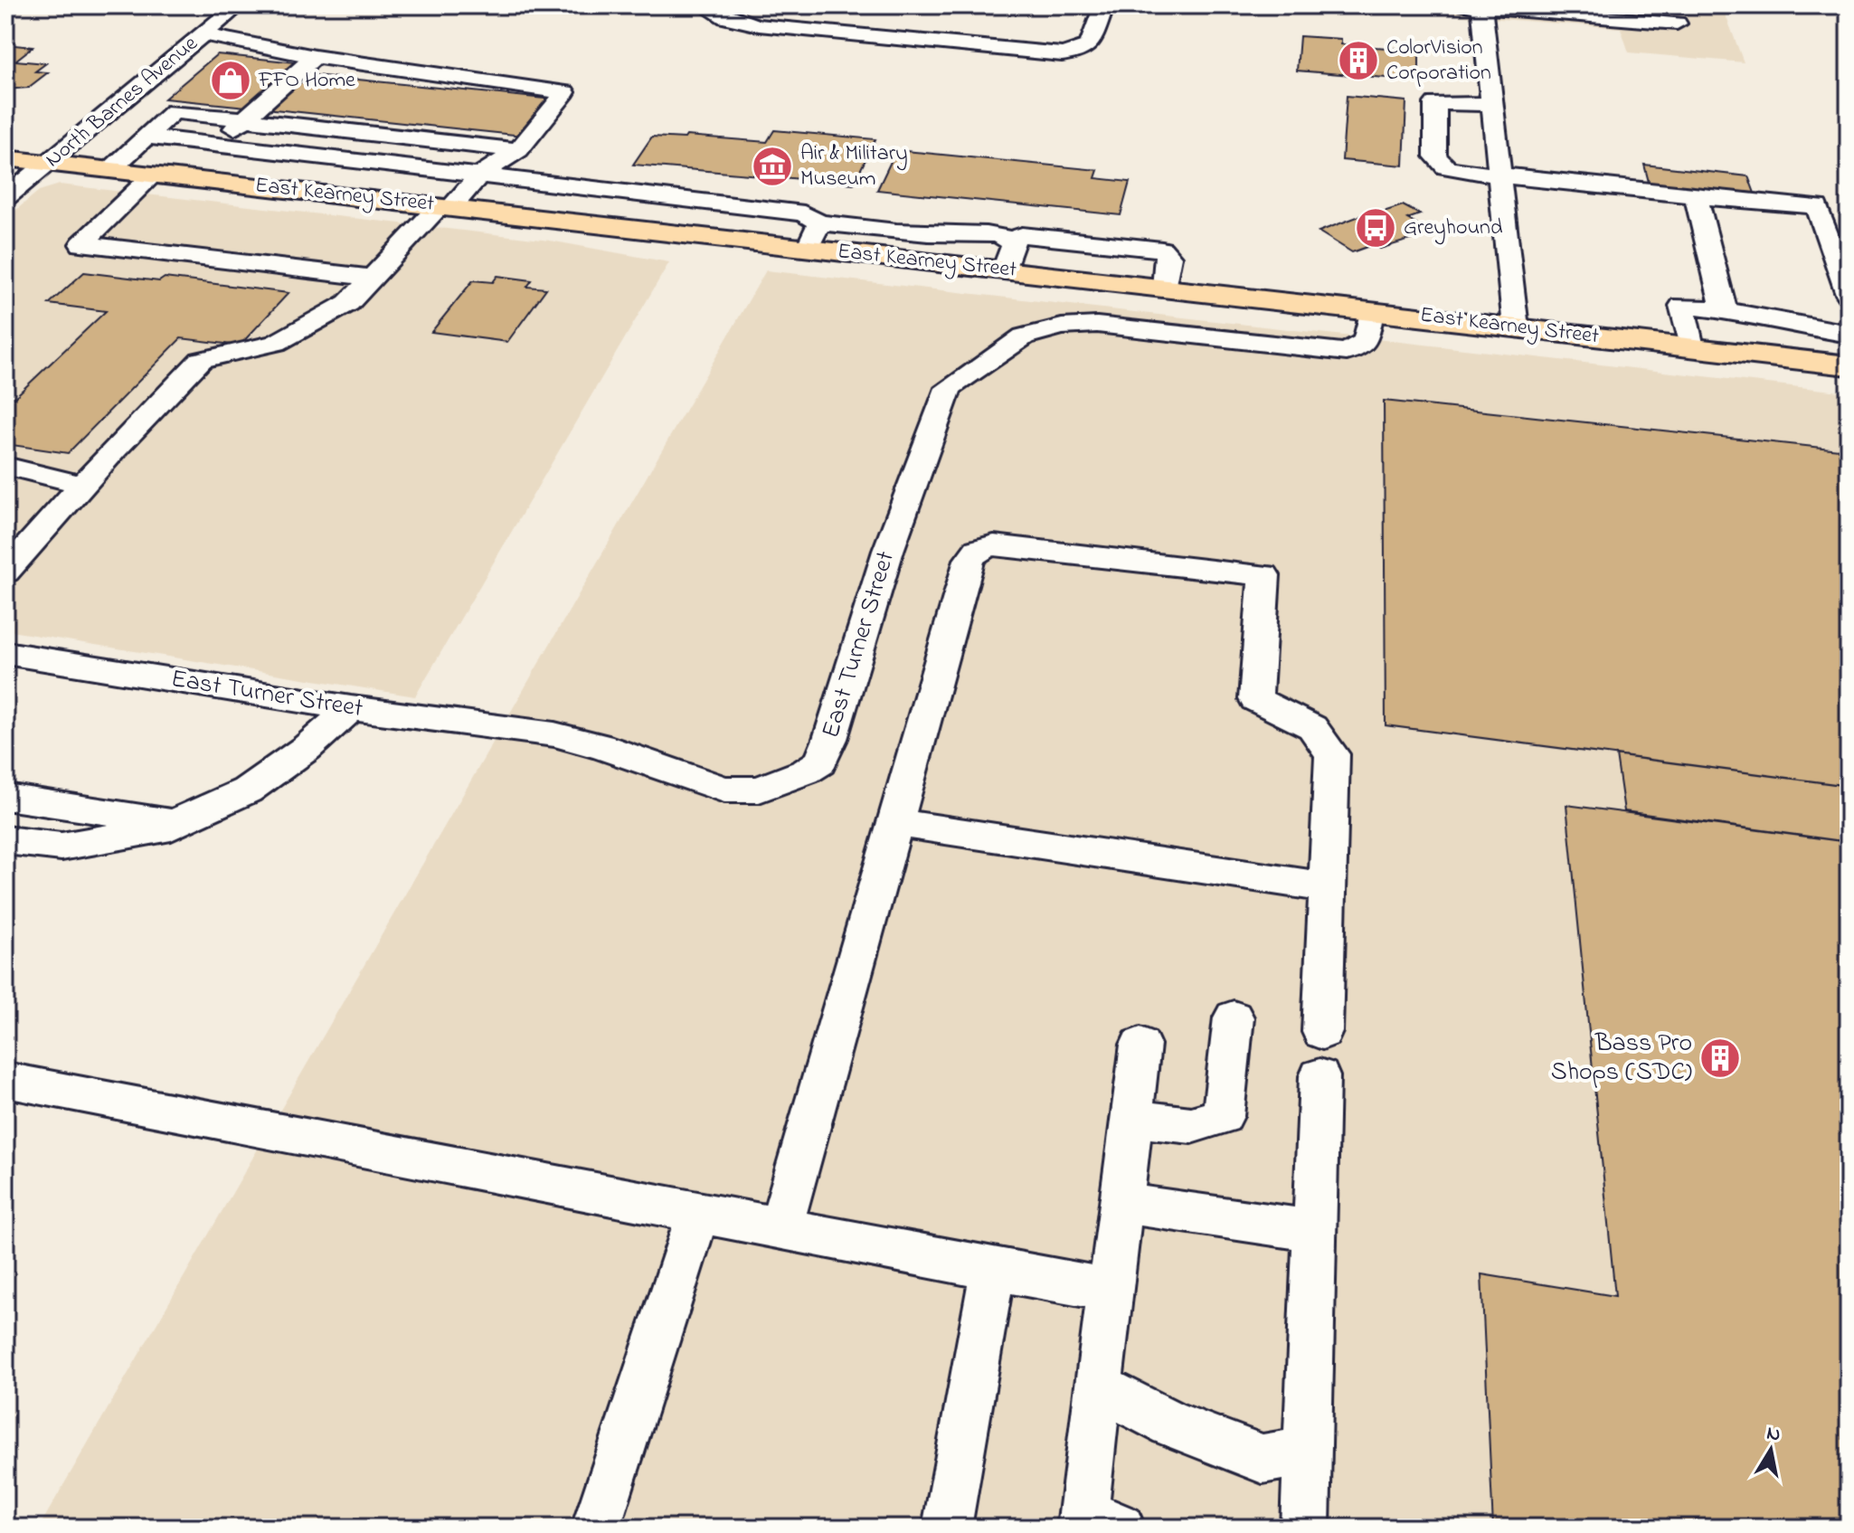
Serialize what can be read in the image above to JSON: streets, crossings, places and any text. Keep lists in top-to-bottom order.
{
  "streets": {
    "main road": ["East Kearney Street"],
    "street": ["North Barnes Avenue", "East Turner Street"]
  },
  "crossings": [
    ["North Barnes Avenue", "East Kearney Street"],
    ["East Kearney Street", "East Turner Street"]
  ],
  "places": {
    "building": ["ColorVision Corporation", "Bass Pro Shops (SDC)"],
    "shop": ["FFO Home"],
    "museum": ["Air & Military Museum"],
    "bus stop": ["Greyhound"]
  },
  "north": "top"
}
